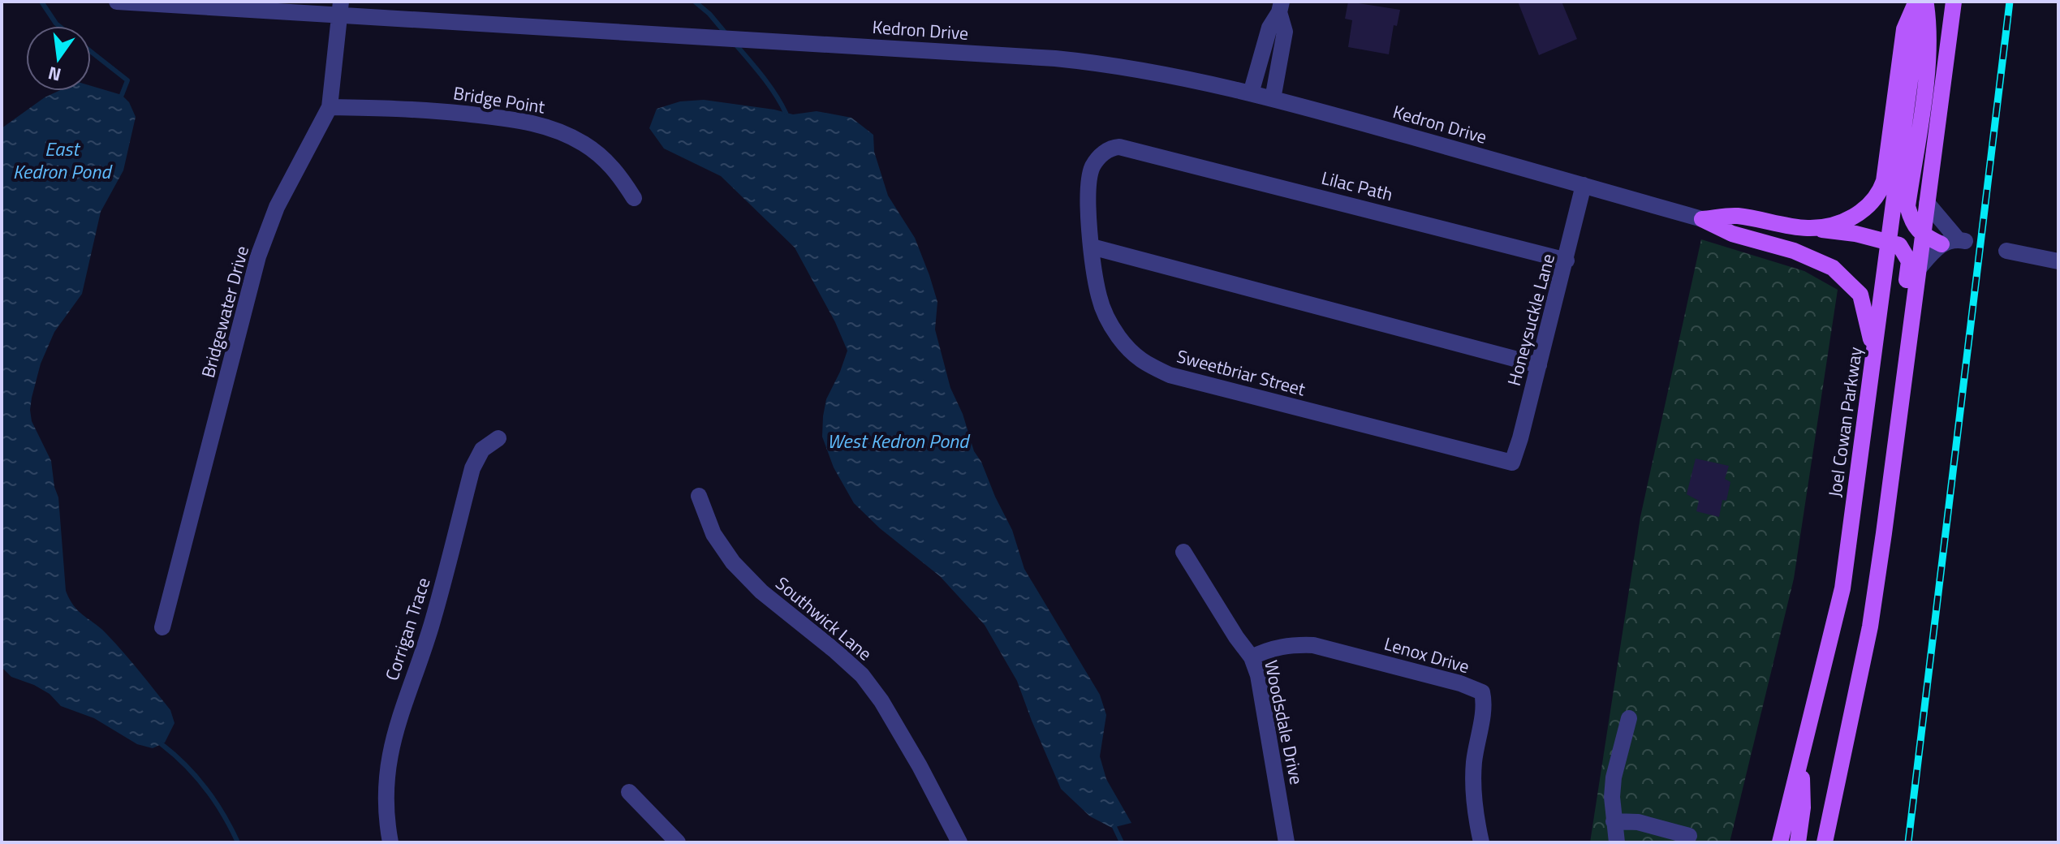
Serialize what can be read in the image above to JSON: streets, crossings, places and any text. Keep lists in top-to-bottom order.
{
  "streets": {
    "main road": ["Joel Cowan Parkway"],
    "street": [
      "Kedron Drive",
      "Bridge Point",
      "Lilac Path",
      "Bridgewater Drive",
      "Honeysuckle Lane",
      "Sweetbriar Street",
      "Southwick Lane",
      "Corrigan Trace",
      "Lenox Drive",
      "Woodsdale Drive"
    ]
  },
  "crossings": [
    ["Kedron Drive", "Bridgewater Drive"],
    ["Kedron Drive", "Honeysuckle Lane"],
    ["Bridge Point", "Bridgewater Drive"],
    ["Lilac Path", "Honeysuckle Lane"],
    ["Lilac Path", "Sweetbriar Street"],
    ["Honeysuckle Lane", "Sweetbriar Street"],
    ["Lenox Drive", "Woodsdale Drive"]
  ],
  "water": ["East Kedron Pond", "West Kedron Pond"],
  "north": "bottom"
}
